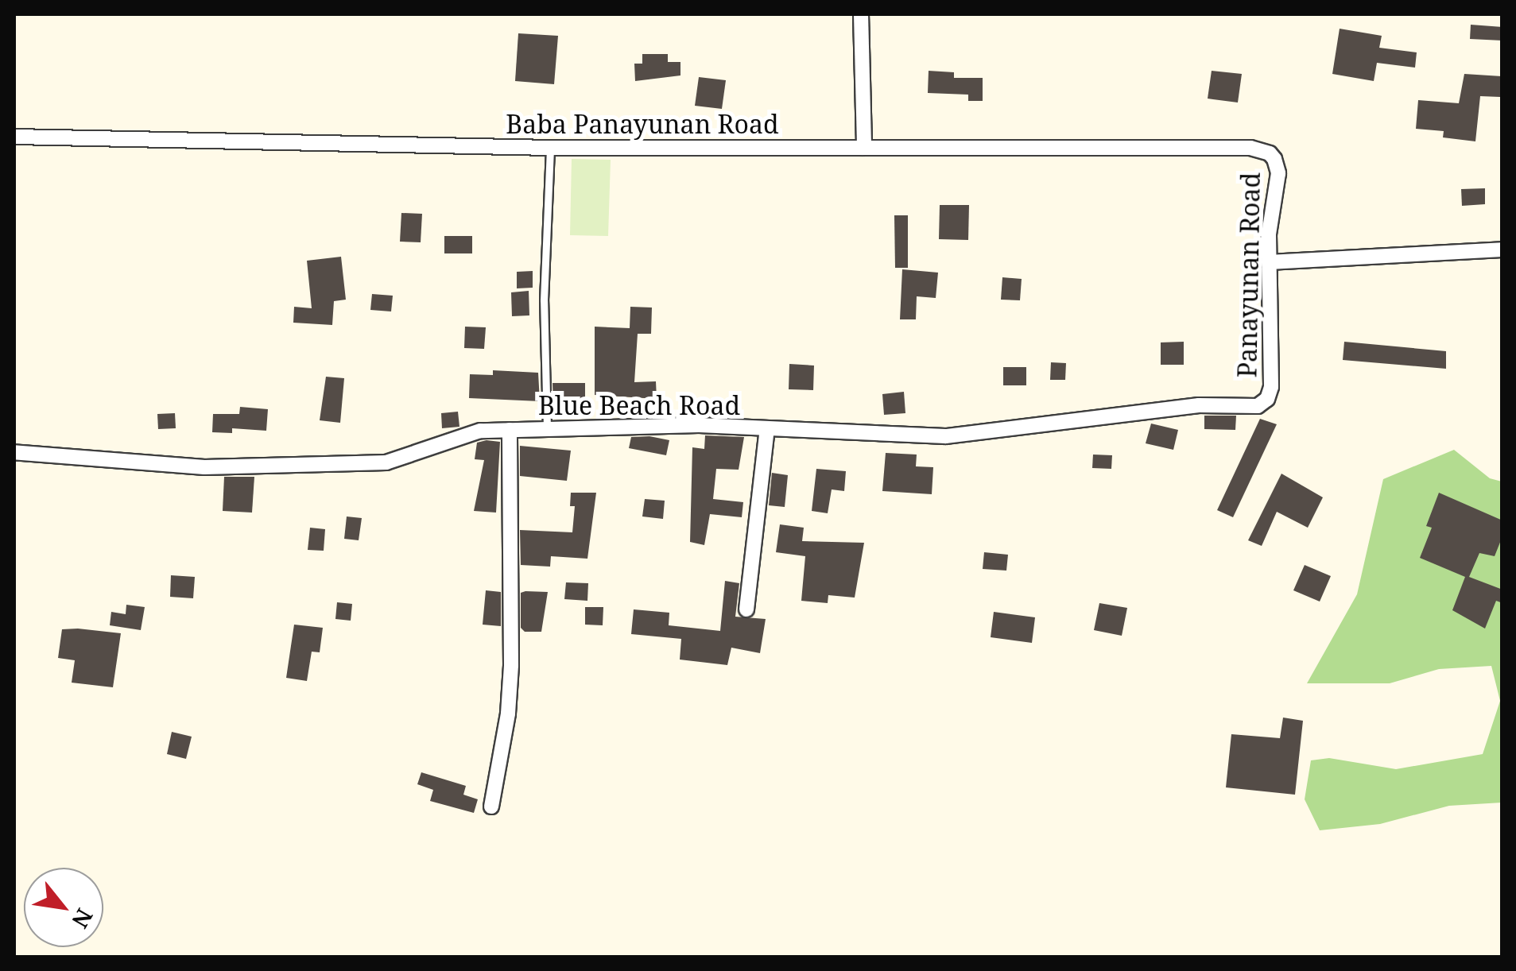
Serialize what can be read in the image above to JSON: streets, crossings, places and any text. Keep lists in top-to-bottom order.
{
  "streets": {
    "street": ["Baba Panayunan Road", "Panayunan Road", "Blue Beach Road"]
  },
  "crossings": [
    ["Baba Panayunan Road", "Panayunan Road"],
    ["Panayunan Road", "Blue Beach Road"]
  ],
  "north": "bottom right"
}
